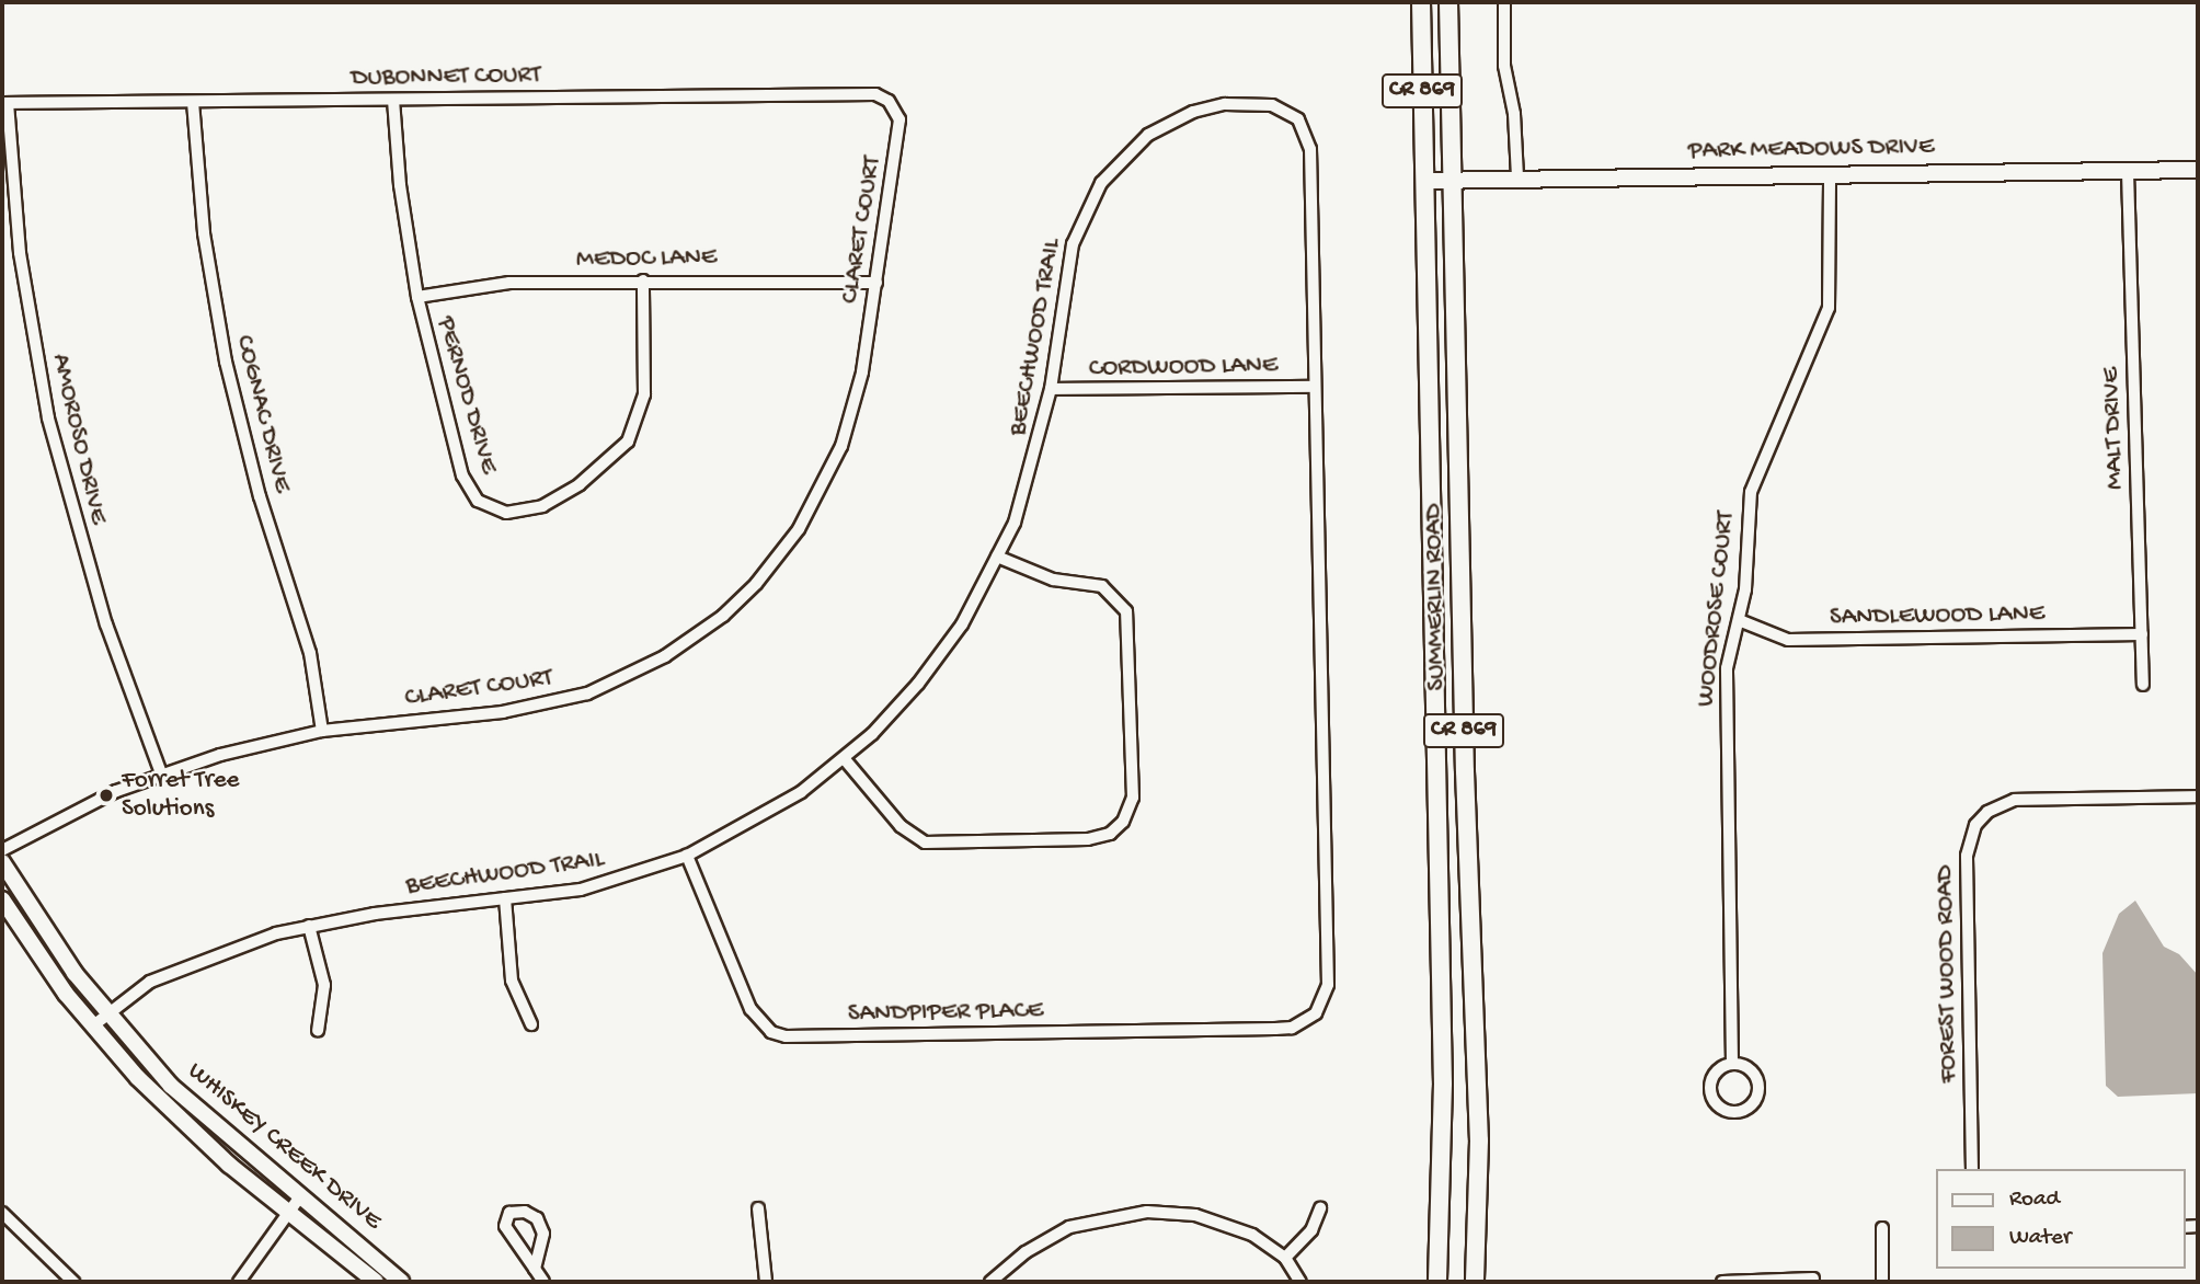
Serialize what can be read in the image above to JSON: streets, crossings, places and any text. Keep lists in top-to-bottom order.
{
  "streets": {
    "main road": ["CR 869", "SUMMERLIN ROAD"],
    "street": [
      "DUBONNET COURT",
      "PARK MEADOWS DRIVE",
      "CLARET COURT",
      "MEDOC LANE",
      "BEECHWOOD TRAIL",
      "CORDWOOD LANE",
      "PERNOD DRIVE",
      "COGNAC DRIVE",
      "MALT DRIVE",
      "AMOROSO DRIVE",
      "WOODROSE COURT",
      "SANDLEWOOD LANE",
      "FOREST WOOD ROAD",
      "SANDPIPER PLACE",
      "WHISKEY CREEK DRIVE"
    ]
  },
  "crossings": [
    ["DUBONNET COURT", "CLARET COURT"],
    ["DUBONNET COURT", "PERNOD DRIVE"],
    ["DUBONNET COURT", "COGNAC DRIVE"],
    ["DUBONNET COURT", "AMOROSO DRIVE"],
    ["PARK MEADOWS DRIVE", "MALT DRIVE"],
    ["PARK MEADOWS DRIVE", "SUMMERLIN ROAD"],
    ["PARK MEADOWS DRIVE", "WOODROSE COURT"],
    ["CLARET COURT", "MEDOC LANE"],
    ["CLARET COURT", "COGNAC DRIVE"],
    ["CLARET COURT", "AMOROSO DRIVE"],
    ["MEDOC LANE", "PERNOD DRIVE"],
    ["BEECHWOOD TRAIL", "CORDWOOD LANE"],
    ["BEECHWOOD TRAIL", "SANDPIPER PLACE"],
    ["BEECHWOOD TRAIL", "WHISKEY CREEK DRIVE"],
    ["MALT DRIVE", "SANDLEWOOD LANE"],
    ["WOODROSE COURT", "SANDLEWOOD LANE"]
  ],
  "places": ["Forret Tree Solutions"],
  "legend": ["Road", "Water"]
}
